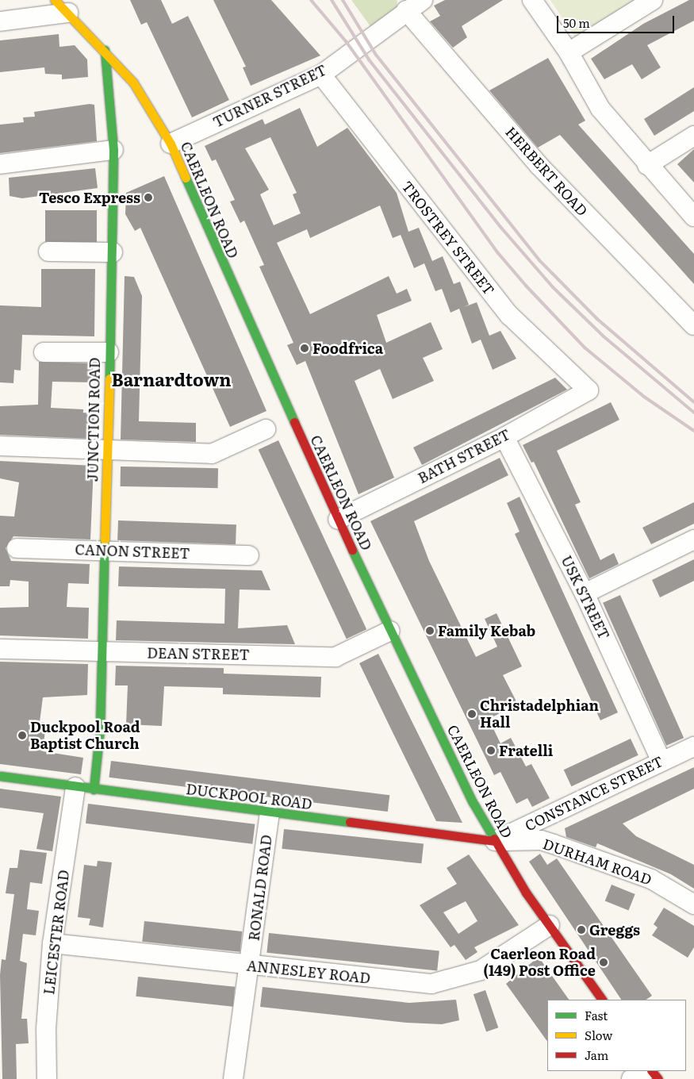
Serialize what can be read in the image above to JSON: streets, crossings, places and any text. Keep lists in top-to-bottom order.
{
  "streets": {
    "street": [
      "TURNER STREET",
      "HERBERT ROAD",
      "CAERLEON ROAD",
      "TROSTREY STREET",
      "JUNCTION ROAD",
      "BATH STREET",
      "CANON STREET",
      "USK STREET",
      "DEAN STREET",
      "CONSTANCE STREET",
      "DUCKPOOL ROAD",
      "DURHAM ROAD",
      "RONALD ROAD",
      "LEICESTER ROAD",
      "ANNESLEY ROAD"
    ]
  },
  "crossings": [
    ["TURNER STREET", "HERBERT ROAD"],
    ["TURNER STREET", "CAERLEON ROAD"],
    ["TURNER STREET", "TROSTREY STREET"],
    ["CAERLEON ROAD", "JUNCTION ROAD"],
    ["CAERLEON ROAD", "BATH STREET"],
    ["CAERLEON ROAD", "DEAN STREET"],
    ["CAERLEON ROAD", "CONSTANCE STREET"],
    ["CAERLEON ROAD", "DUCKPOOL ROAD"],
    ["CAERLEON ROAD", "DURHAM ROAD"],
    ["CAERLEON ROAD", "ANNESLEY ROAD"],
    ["TROSTREY STREET", "BATH STREET"],
    ["JUNCTION ROAD", "CANON STREET"],
    ["JUNCTION ROAD", "DEAN STREET"],
    ["JUNCTION ROAD", "DUCKPOOL ROAD"],
    ["JUNCTION ROAD", "LEICESTER ROAD"],
    ["BATH STREET", "USK STREET"],
    ["USK STREET", "CONSTANCE STREET"],
    ["CONSTANCE STREET", "DUCKPOOL ROAD"],
    ["CONSTANCE STREET", "DURHAM ROAD"],
    ["DUCKPOOL ROAD", "DURHAM ROAD"],
    ["DUCKPOOL ROAD", "RONALD ROAD"],
    ["DUCKPOOL ROAD", "LEICESTER ROAD"],
    ["RONALD ROAD", "ANNESLEY ROAD"],
    ["LEICESTER ROAD", "ANNESLEY ROAD"]
  ],
  "districts": ["Barnardtown"],
  "places": [
    "Tesco Express",
    "Foodfrica",
    "Family Kebab",
    "Christadelphian Hall",
    "Duckpool Road Baptist Church",
    "Fratelli",
    "Greggs",
    "Caerleon Road (149) Post Office"
  ],
  "legend": ["Fast", "Slow", "Jam"],
  "scale_bar": "50 m"
}
